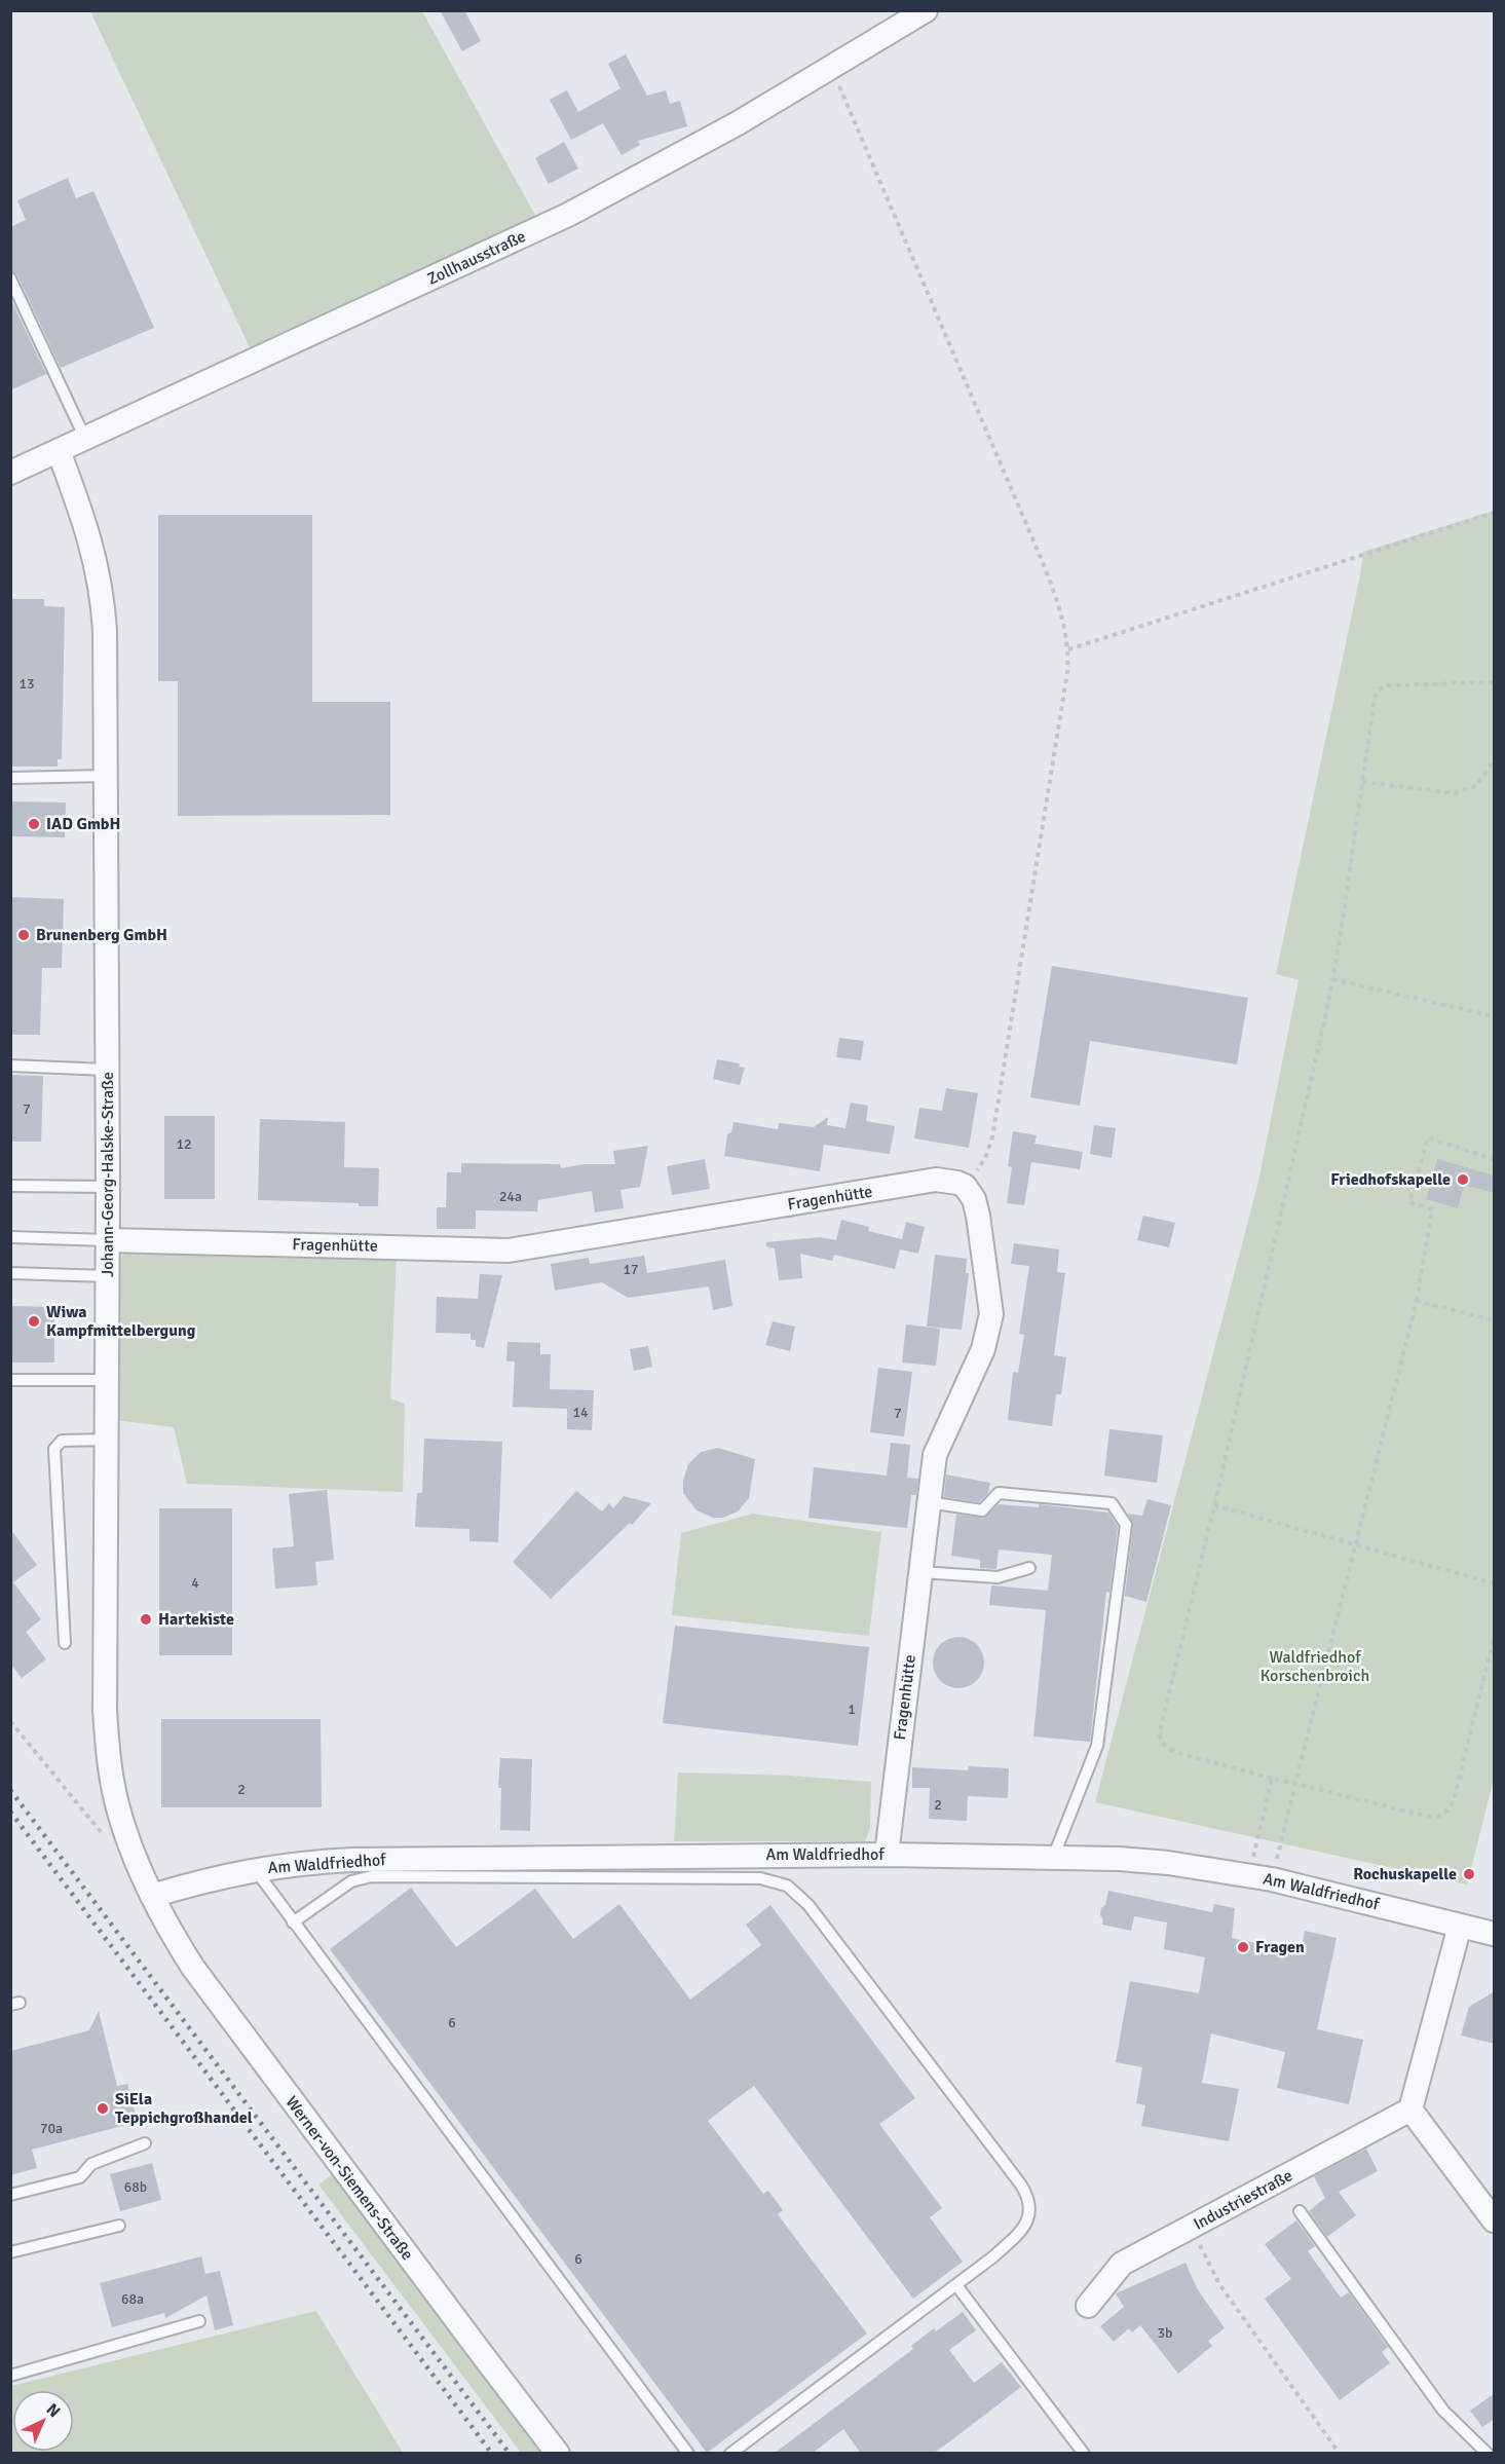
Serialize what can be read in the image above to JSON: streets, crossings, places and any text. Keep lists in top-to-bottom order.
{
  "streets": {
    "street": [
      "Zollhausstraße",
      "Johann-Georg-Halske-Straße",
      "Fragenhütte",
      "Am Waldfriedhof",
      "Werner-von-Siemens-Straße",
      "Industriestraße"
    ]
  },
  "crossings": [
    ["Zollhausstraße", "Johann-Georg-Halske-Straße"],
    ["Johann-Georg-Halske-Straße", "Fragenhütte"],
    ["Johann-Georg-Halske-Straße", "Am Waldfriedhof"],
    ["Johann-Georg-Halske-Straße", "Werner-von-Siemens-Straße"],
    ["Fragenhütte", "Am Waldfriedhof"],
    ["Am Waldfriedhof", "Werner-von-Siemens-Straße"]
  ],
  "parks": ["Waldfriedhof Korschenbroich"],
  "places": [
    "IAD GmbH",
    "Brunenberg GmbH",
    "Friedhofskapelle",
    "Wiwa Kampfmittelbergung",
    "Hartekiste",
    "Rochuskapelle",
    "Fragen",
    "SiEla Teppichgroßhandel"
  ],
  "house_numbers": [
    "13",
    "7",
    "12",
    "24a",
    "17",
    "14",
    "7",
    "4",
    "1",
    "2",
    "2",
    "6",
    "70a",
    "68b",
    "6",
    "68a",
    "3b"
  ],
  "north": "top right"
}
